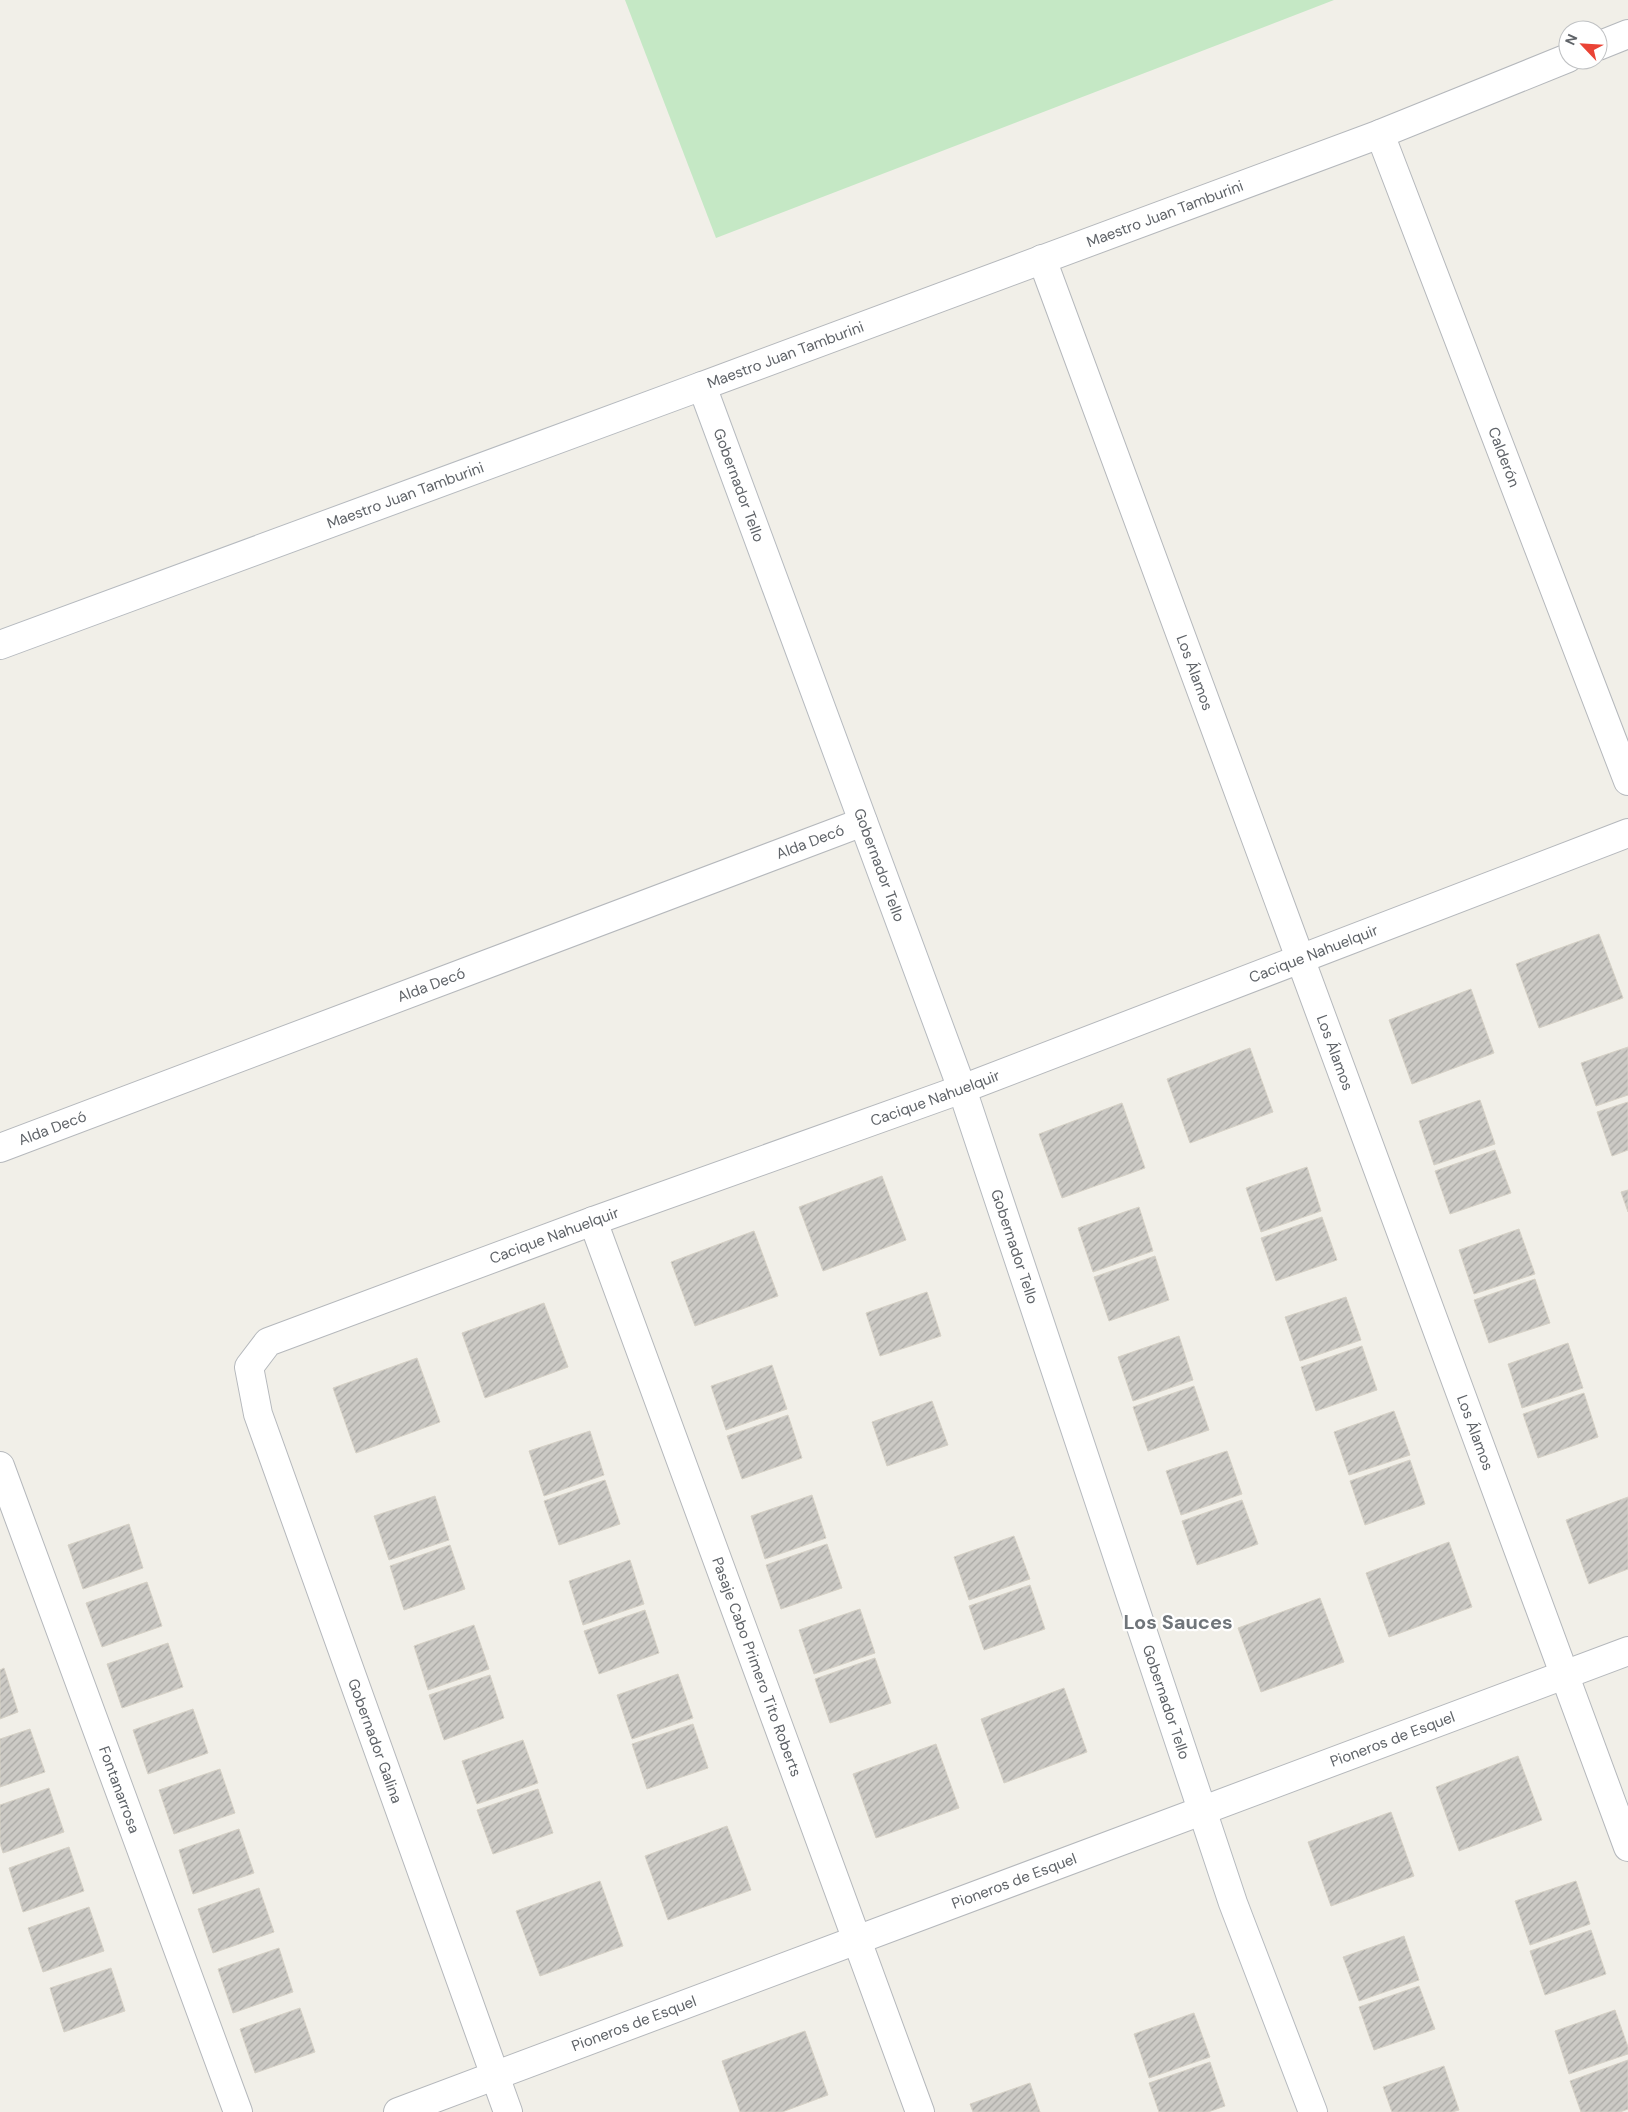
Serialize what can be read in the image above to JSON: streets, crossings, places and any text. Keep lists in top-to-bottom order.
{
  "streets": {
    "street": [
      "Maestro Juan Tamburini",
      "Calderón",
      "Gobernador Tello",
      "Los Álamos",
      "Alda Decó",
      "Cacique Nahuelquir",
      "Pasaje Cabo Primero Tito Roberts",
      "Pioneros de Esquel",
      "Gobernador Galina",
      "Fontanarrosa"
    ]
  },
  "crossings": [
    ["Maestro Juan Tamburini", "Calderón"],
    ["Maestro Juan Tamburini", "Gobernador Tello"],
    ["Maestro Juan Tamburini", "Los Álamos"],
    ["Gobernador Tello", "Alda Decó"],
    ["Gobernador Tello", "Cacique Nahuelquir"],
    ["Gobernador Tello", "Pioneros de Esquel"],
    ["Los Álamos", "Cacique Nahuelquir"],
    ["Los Álamos", "Pioneros de Esquel"],
    ["Cacique Nahuelquir", "Pasaje Cabo Primero Tito Roberts"],
    ["Cacique Nahuelquir", "Gobernador Galina"],
    ["Pasaje Cabo Primero Tito Roberts", "Pioneros de Esquel"],
    ["Pioneros de Esquel", "Gobernador Galina"]
  ],
  "districts": ["Los Sauces"],
  "north": "top left"
}
